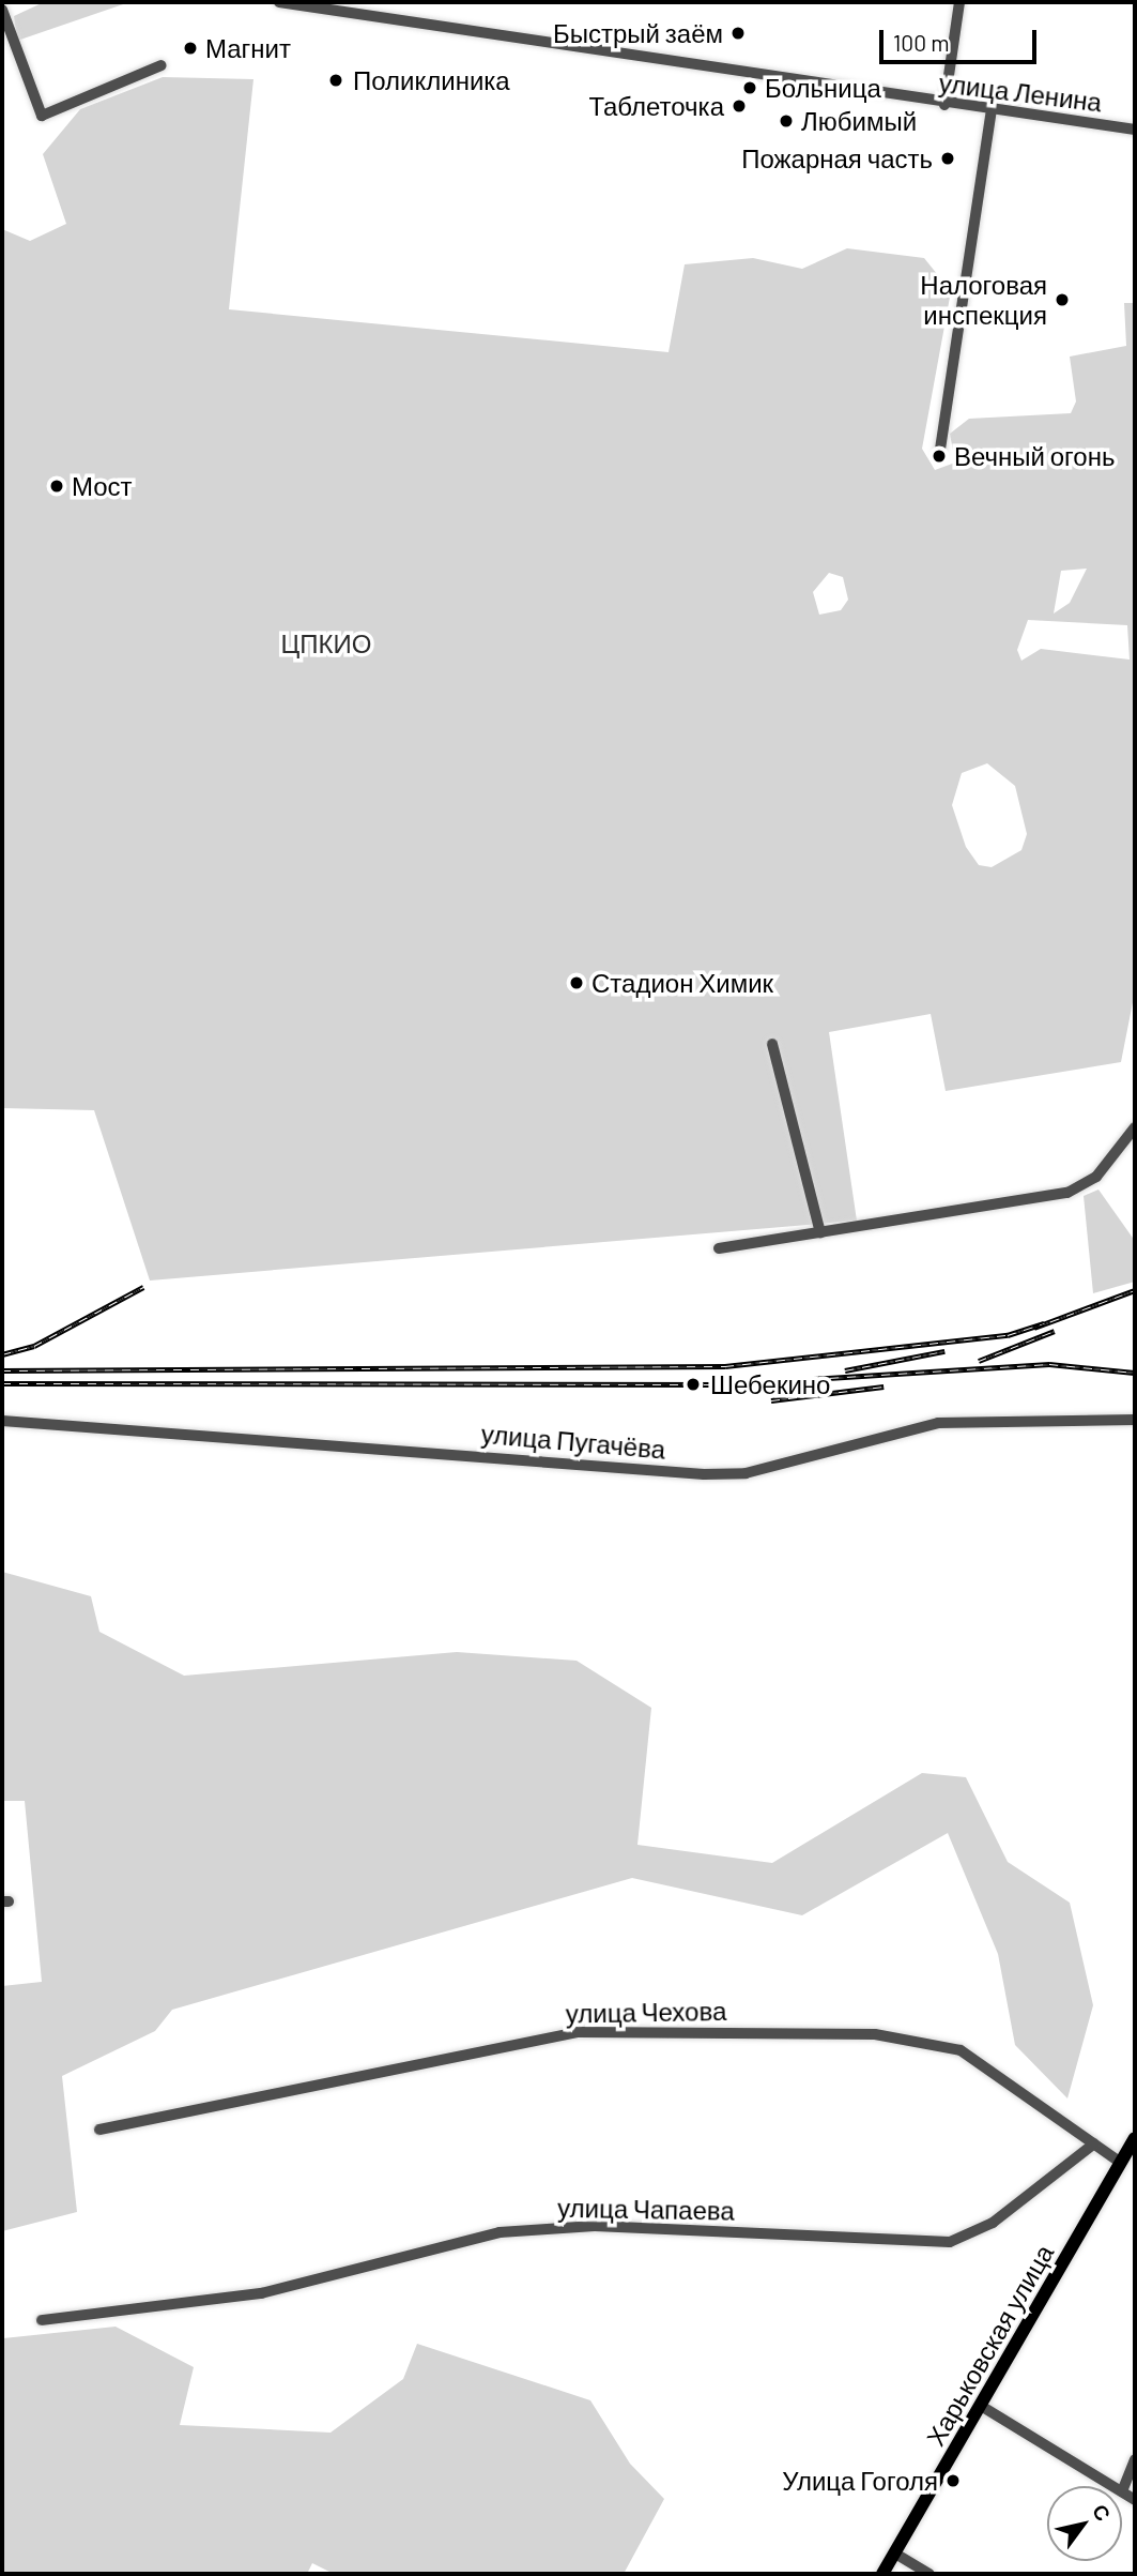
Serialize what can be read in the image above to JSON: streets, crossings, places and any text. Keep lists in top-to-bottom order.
{
  "streets": {
    "main road": ["Харьковская улица"],
    "street": [
      "улица Ленина",
      "улица Пугачёва",
      "улица Чехова",
      "улица Чапаева"
    ]
  },
  "crossings": [
    ["улица Чехова", "улица Чапаева"],
    ["улица Чехова", "Харьковская улица"]
  ],
  "parks": ["ЦПКИО"],
  "places": [
    "Быстрый заём",
    "Магнит",
    "Поликлиника",
    "Больница",
    "Таблеточка",
    "Любимый",
    "Пожарная часть",
    "Налоговая инспекция",
    "Вечный огонь",
    "Мост",
    "Стадион Химик",
    "Шебекино",
    "Улица Гоголя"
  ],
  "scale_bar": "100 m",
  "north": "top right"
}
